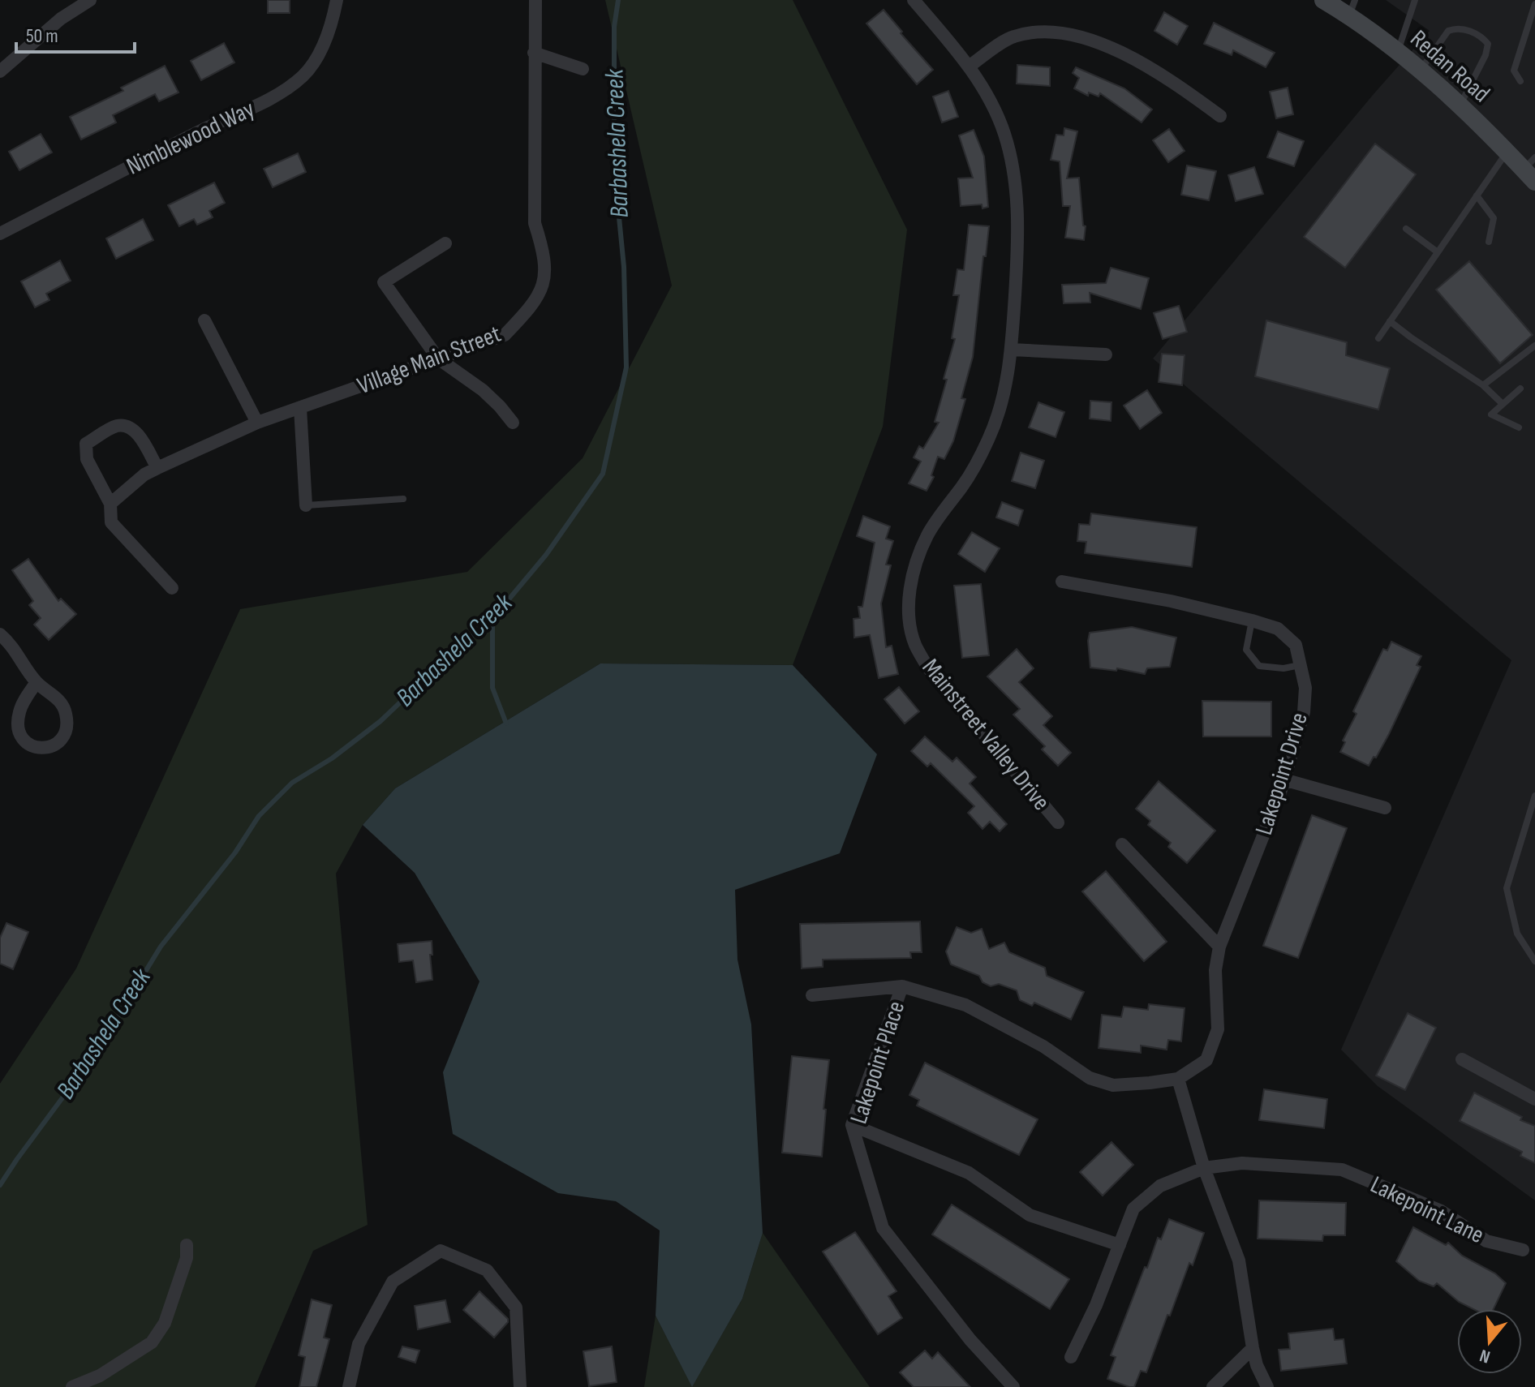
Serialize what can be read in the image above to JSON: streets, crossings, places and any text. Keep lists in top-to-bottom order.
{
  "streets": {
    "main road": ["Redan Road"],
    "street": [
      "Nimblewood Way",
      "Village Main Street",
      "Mainstreet Valley Drive",
      "Lakepoint Drive",
      "Lakepoint Place",
      "Lakepoint Lane"
    ]
  },
  "crossings": [
    ["Lakepoint Drive", "Lakepoint Place"]
  ],
  "water": ["Barbashela Creek"],
  "scale_bar": "50 m",
  "north": "bottom"
}
